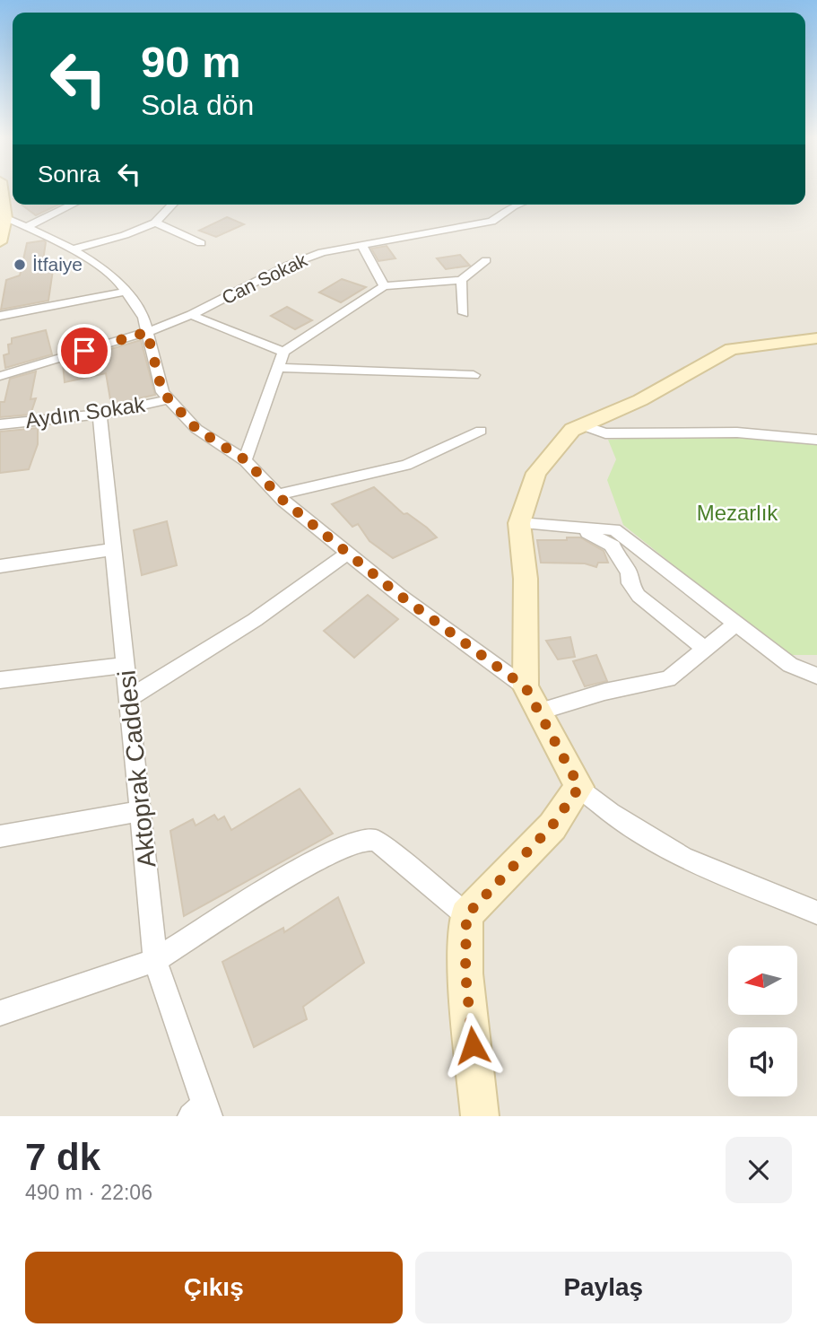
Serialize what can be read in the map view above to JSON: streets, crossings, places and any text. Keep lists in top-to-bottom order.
{
  "streets": {
    "street": ["Can Sokak", "Aydın Sokak", "Aktoprak Caddesi"]
  },
  "crossings": [
    ["Aydın Sokak", "Aktoprak Caddesi"]
  ],
  "parks": ["Mezarlık"],
  "places": ["İtfaiye"],
  "north": "left",
  "page": {
    "turn": ["90 m", "Sola dön"],
    "then": "Sonra",
    "heading": ["7 dk", "490 m · 22:06"],
    "buttons": ["Çıkış", "Paylaş"]
  }
}
